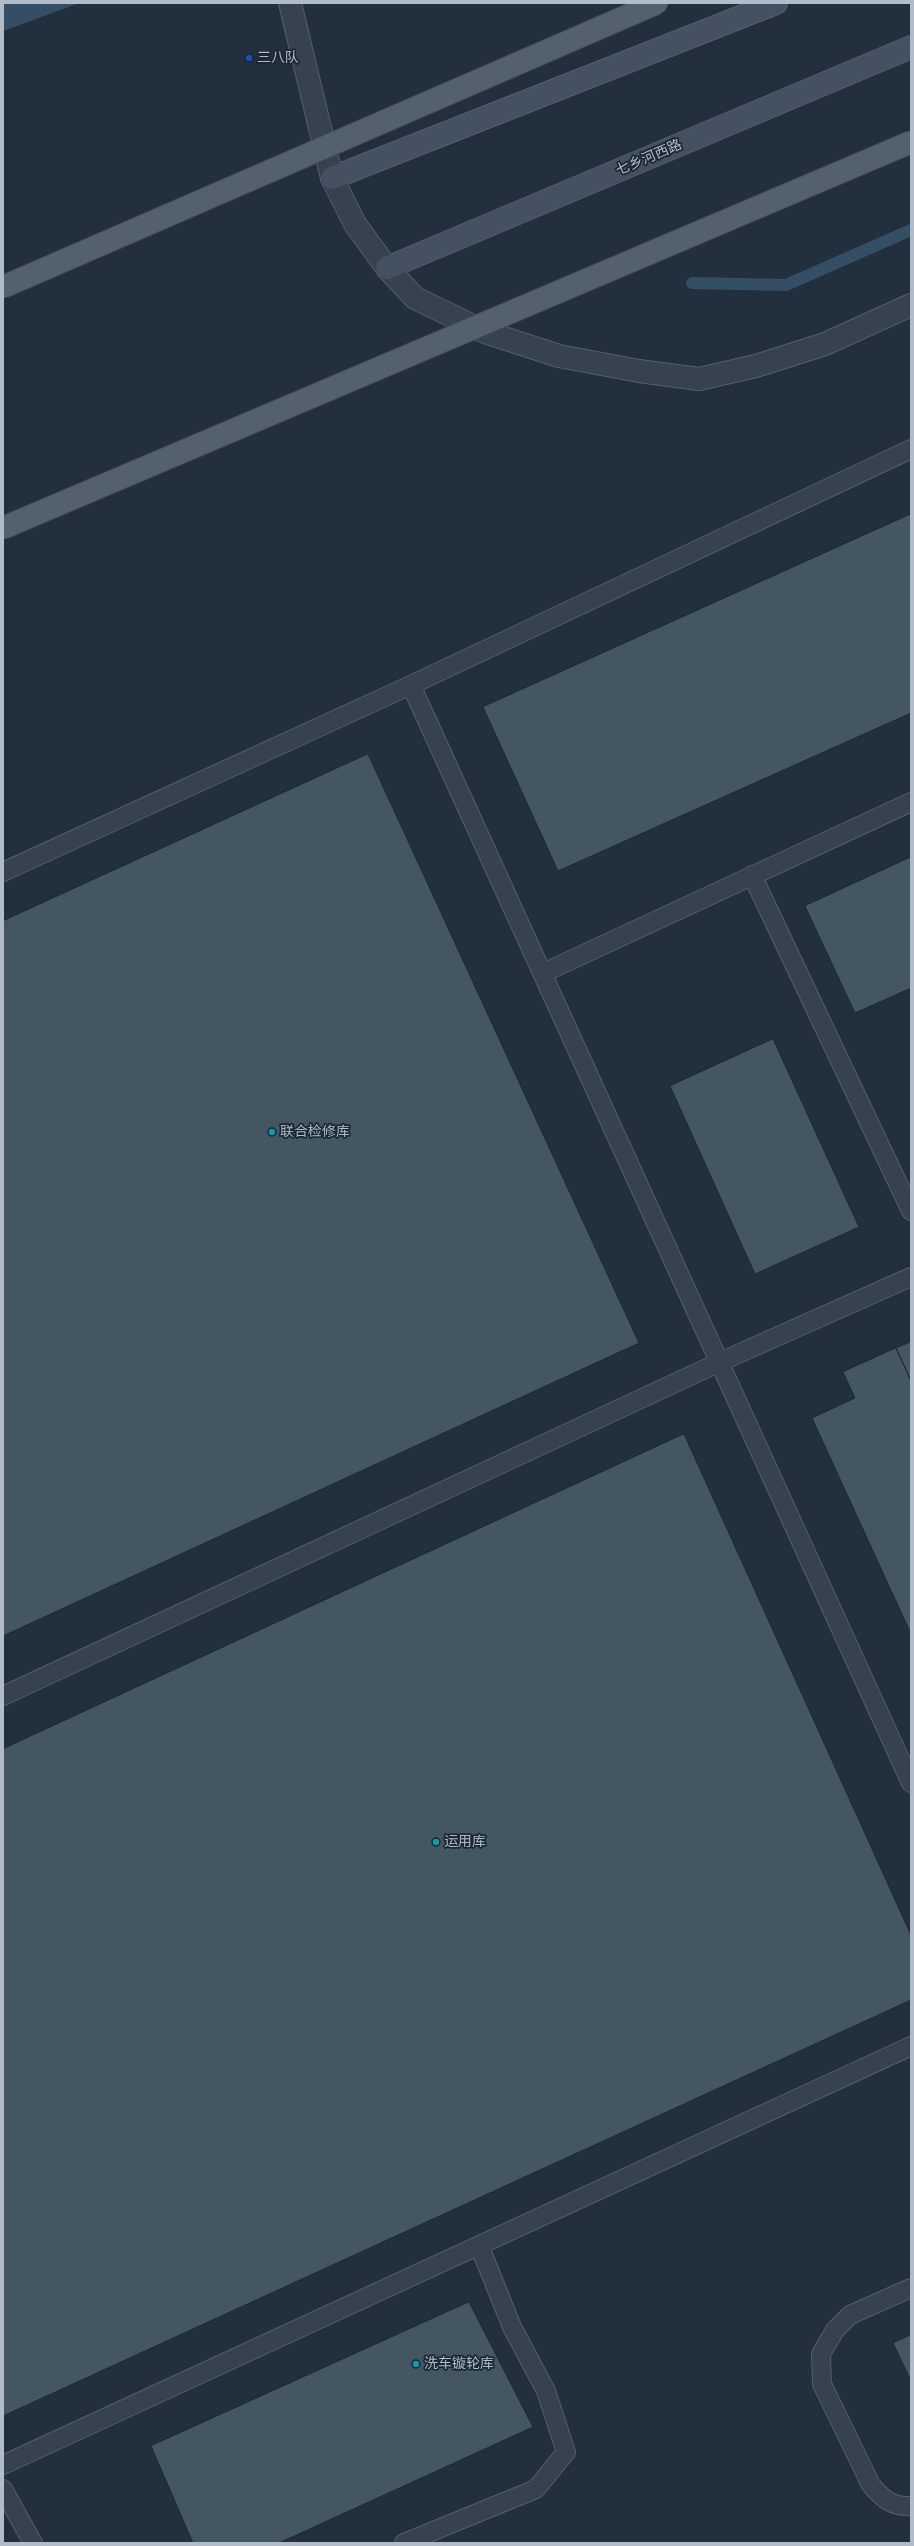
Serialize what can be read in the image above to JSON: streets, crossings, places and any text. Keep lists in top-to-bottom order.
{
  "streets": {
    "main road": ["七乡河西路"]
  },
  "places": [
    "三八队",
    "联合检修库",
    "运用库",
    "洗车镟轮库"
  ]
}
